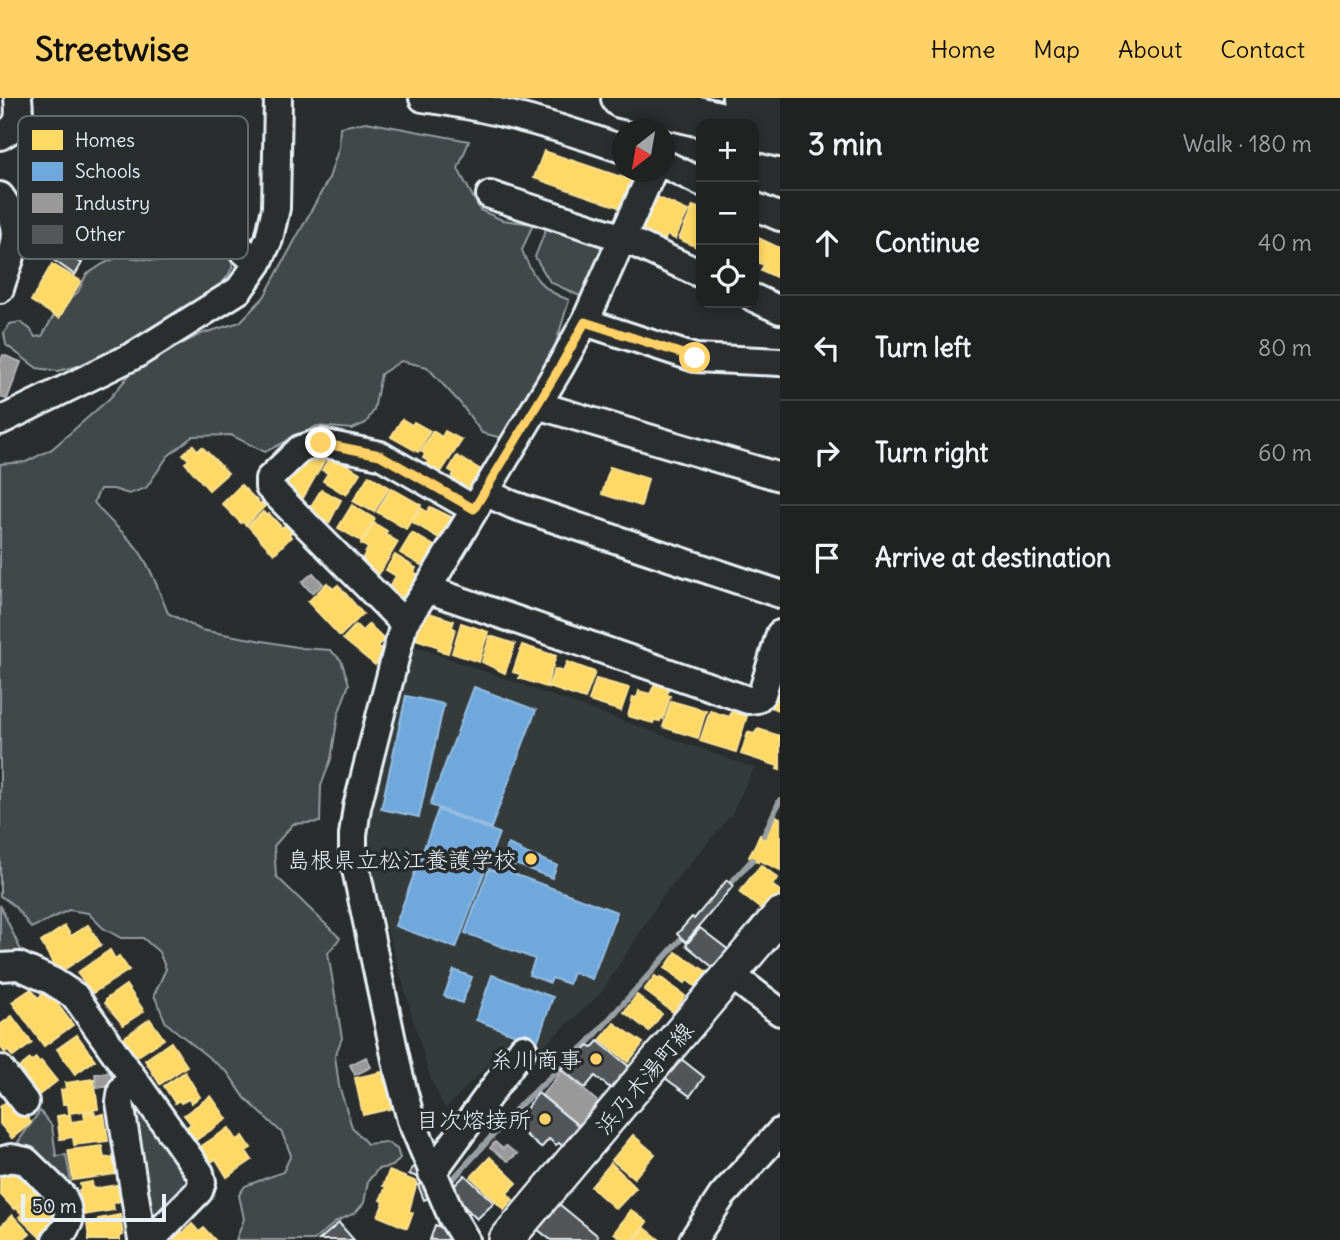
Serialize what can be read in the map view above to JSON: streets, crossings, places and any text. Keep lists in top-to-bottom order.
{
  "streets": {
    "main road": ["浜乃木湯町線"]
  },
  "places": ["島根県立松江養護学校", "糸川商事", "目次熔接所"],
  "legend": [
    "Homes",
    "Schools",
    "Industry",
    "Other"
  ],
  "scale_bar": "50 m",
  "north": "bottom left",
  "page": {
    "header": "Streetwise",
    "nav": [
      "Home",
      "Map",
      "About",
      "Contact"
    ],
    "heading": ["3 min", "Walk · 180 m"],
    "map_buttons": ["+", "−"],
    "list": [
      ["Continue", "40 m"],
      ["Turn left", "80 m"],
      ["Turn right", "60 m"],
      "Arrive at destination"
    ],
    "scale": "50 m"
  }
}
